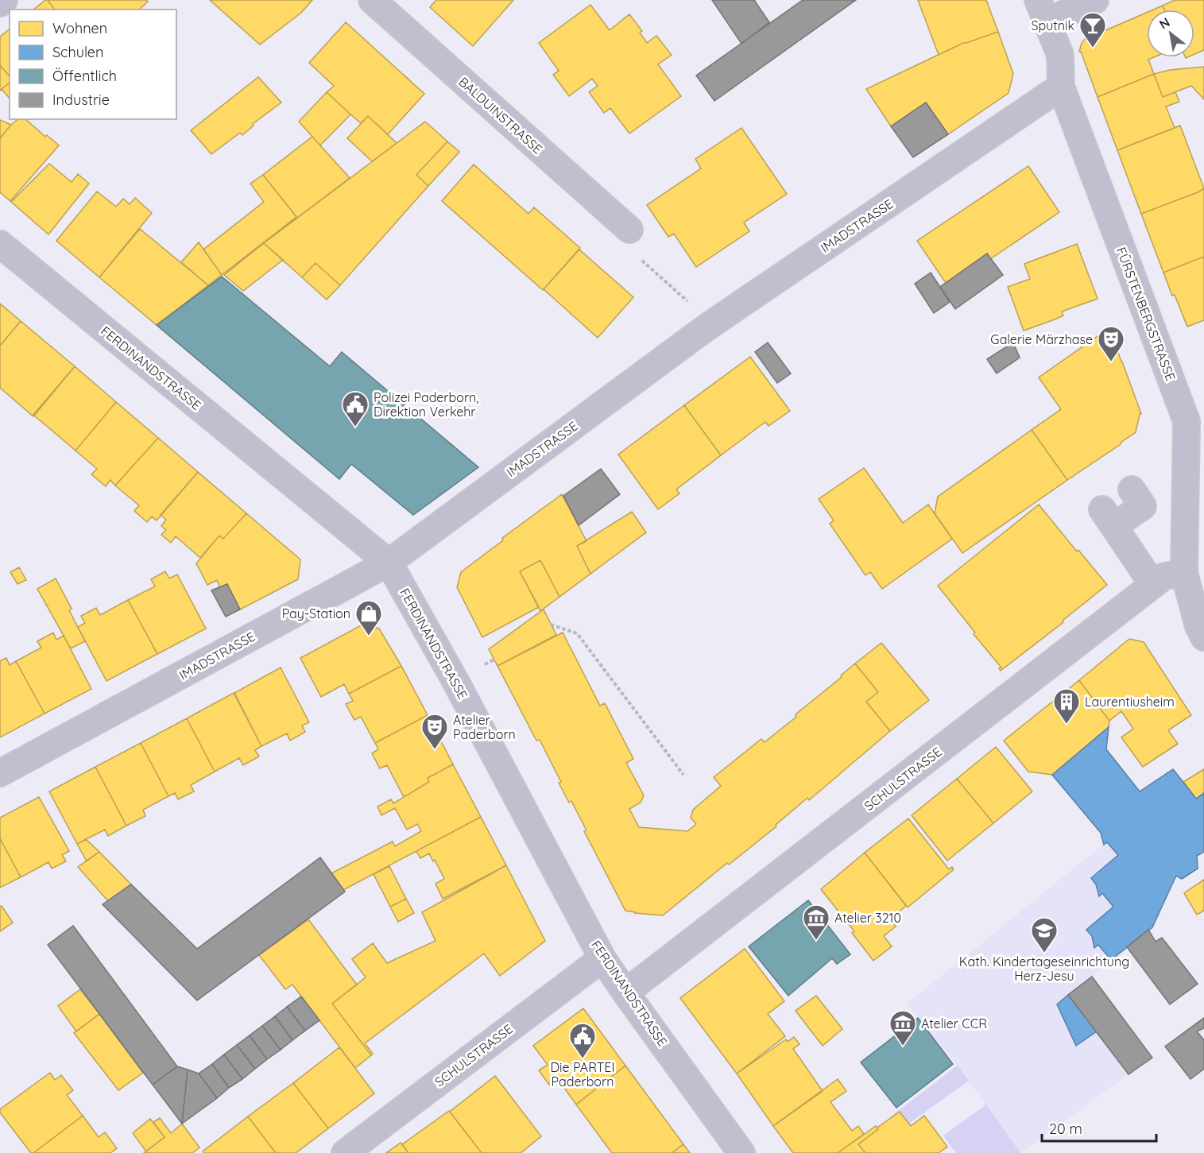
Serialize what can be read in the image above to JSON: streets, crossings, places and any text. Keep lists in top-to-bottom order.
{
  "streets": {
    "street": [
      "BALDUINSTRASSE",
      "IMADSTRASSE",
      "FÜRSTENBERGSTRASSE",
      "FERDINANDSTRASSE",
      "SCHULSTRASSE"
    ]
  },
  "crossings": [
    ["IMADSTRASSE", "FÜRSTENBERGSTRASSE"],
    ["IMADSTRASSE", "FERDINANDSTRASSE"],
    ["FÜRSTENBERGSTRASSE", "SCHULSTRASSE"],
    ["FERDINANDSTRASSE", "SCHULSTRASSE"]
  ],
  "places": {
    "bar": ["Sputnik"],
    "theatre": ["Galerie Märzhase", "Atelier Paderborn"],
    "public building": ["Polizei Paderborn, Direktion Verkehr", "Die PARTEI Paderborn"],
    "shop": ["Pay-Station"],
    "building": ["Laurentiusheim"],
    "museum": ["Atelier 3210", "Atelier CCR"],
    "school or university": ["Kath. Kindertageseinrichtung Herz-Jesu"]
  },
  "legend": [
    "Wohnen",
    "Schulen",
    "Öffentlich",
    "Industrie"
  ],
  "scale_bar": "20 m",
  "north": "top left"
}
